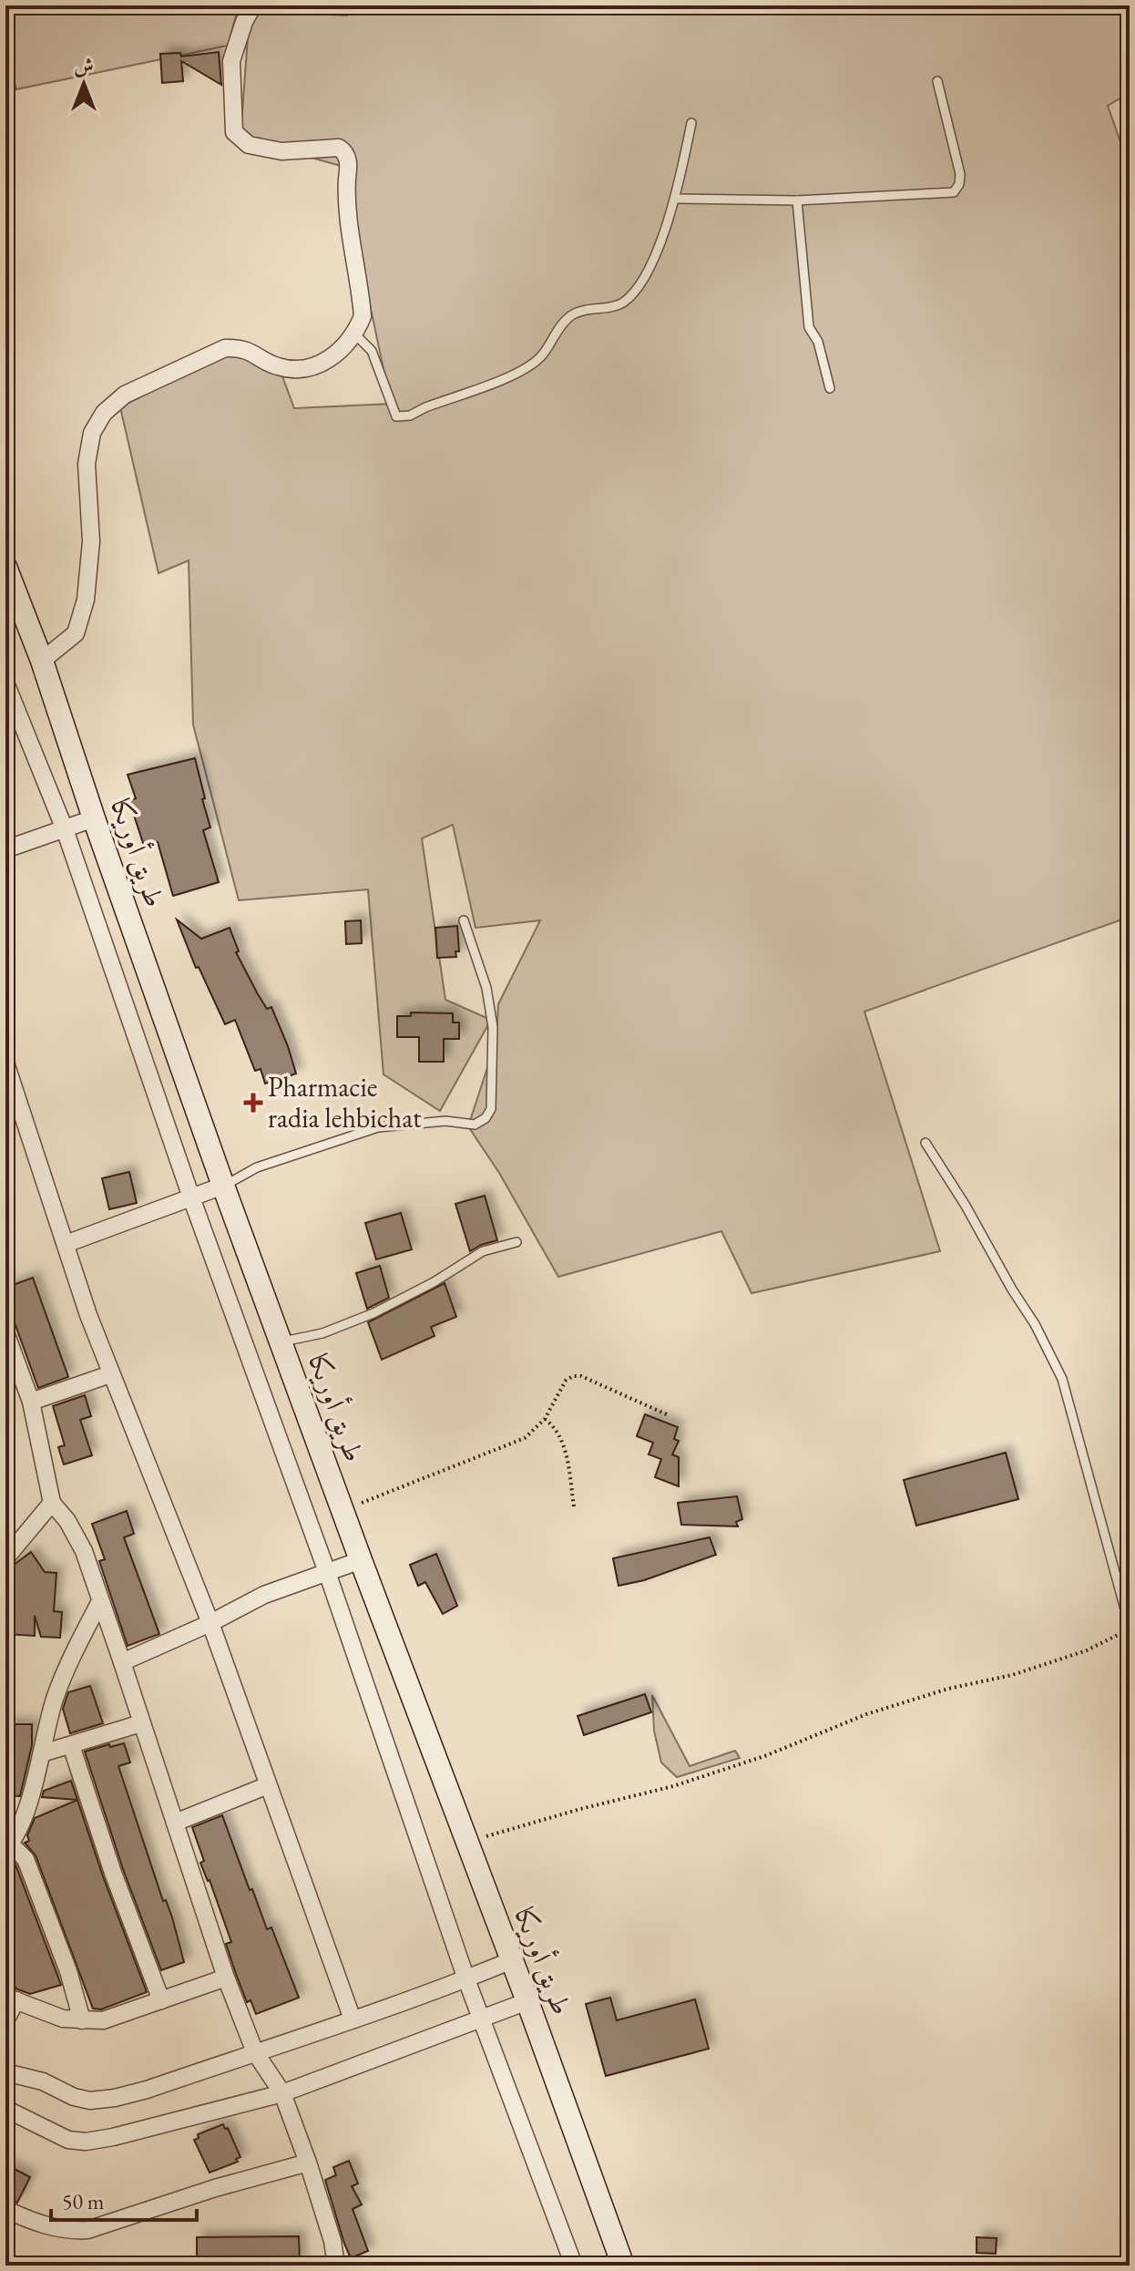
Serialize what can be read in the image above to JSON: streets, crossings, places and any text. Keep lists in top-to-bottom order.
{
  "streets": {
    "street": ["طريق أوريكا"]
  },
  "places": {
    "health": ["Pharmacie radia lehbichat"]
  },
  "scale_bar": "50 m",
  "north": "top"
}
